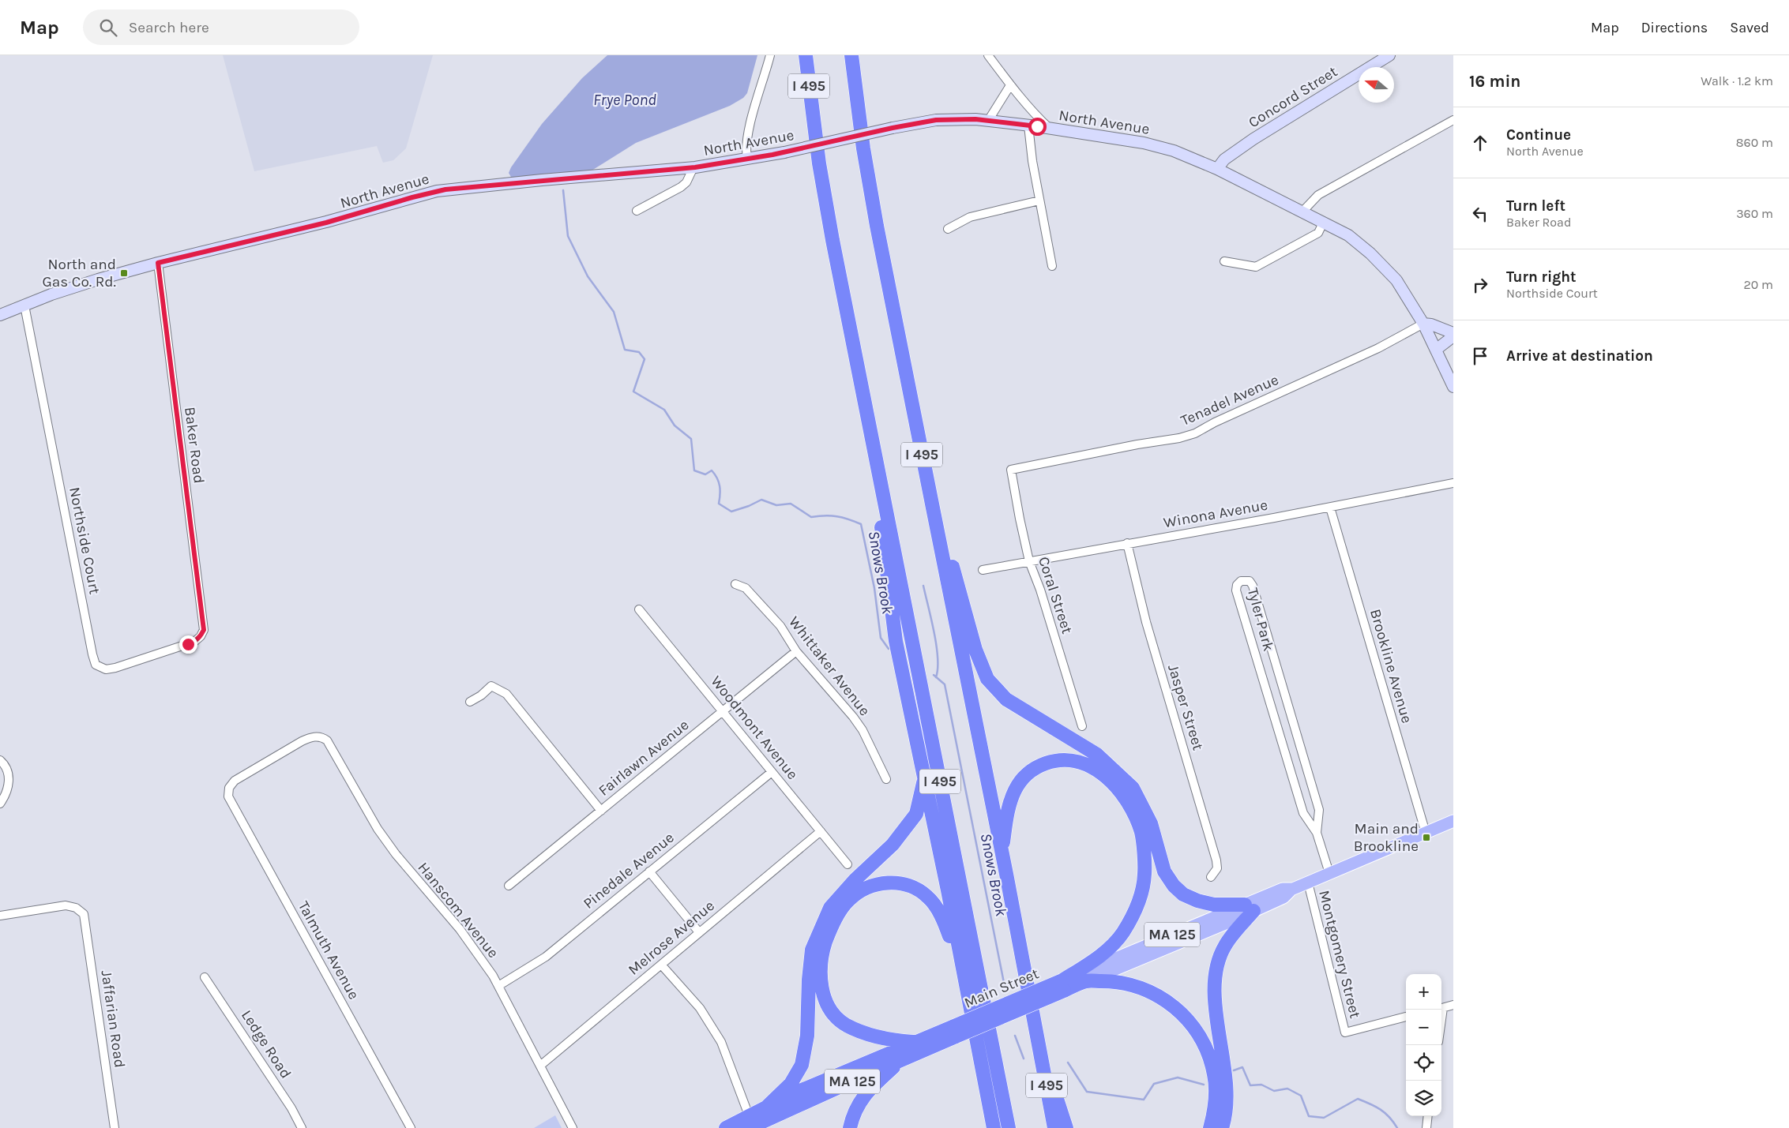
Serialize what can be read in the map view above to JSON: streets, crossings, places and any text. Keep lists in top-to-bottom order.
{
  "streets": {
    "highway": ["I 495", "MA 125", "Main Street"],
    "main road": ["Concord Street", "North Avenue"],
    "street": [
      "Tenadel Avenue",
      "Baker Road",
      "Winona Avenue",
      "Northside Court",
      "Coral Street",
      "Tyler Park",
      "Whittaker Avenue",
      "Brookline Avenue",
      "Jasper Street",
      "Woodmont Avenue",
      "Fairlawn Avenue",
      "Pinedale Avenue",
      "Hanscom Avenue",
      "Melrose Avenue",
      "Talmuth Avenue",
      "Montgomery Street",
      "Jaffarian Road",
      "Ledge Road"
    ]
  },
  "crossings": [
    ["Concord Street", "North Avenue"],
    ["North Avenue", "Tenadel Avenue"],
    ["North Avenue", "Baker Road"],
    ["North Avenue", "Northside Court"],
    ["Tenadel Avenue", "Coral Street"],
    ["Baker Road", "Northside Court"],
    ["Winona Avenue", "Coral Street"],
    ["Winona Avenue", "Brookline Avenue"],
    ["Winona Avenue", "Jasper Street"],
    ["Tyler Park", "Main Street"],
    ["Whittaker Avenue", "Fairlawn Avenue"],
    ["Brookline Avenue", "Main Street"],
    ["Woodmont Avenue", "Fairlawn Avenue"],
    ["Woodmont Avenue", "Pinedale Avenue"],
    ["Woodmont Avenue", "Melrose Avenue"],
    ["Pinedale Avenue", "Hanscom Avenue"],
    ["Hanscom Avenue", "Melrose Avenue"],
    ["Hanscom Avenue", "Talmuth Avenue"],
    ["Montgomery Street", "Main Street"]
  ],
  "water": ["Frye Pond", "Snows Brook"],
  "places": {
    "transit": ["North and Gas Co. Rd.", "Main and Brookline"]
  },
  "north": "left",
  "page": {
    "header": "Map",
    "search": "Search here",
    "nav": ["Map", "Directions", "Saved"],
    "heading": ["16 min", "Walk · 1.2 km"],
    "list": [
      ["Continue", "North Avenue", "860 m"],
      ["Turn left", "Baker Road", "360 m"],
      ["Turn right", "Northside Court", "20 m"],
      "Arrive at destination"
    ],
    "map_buttons": ["+", "−"]
  }
}
